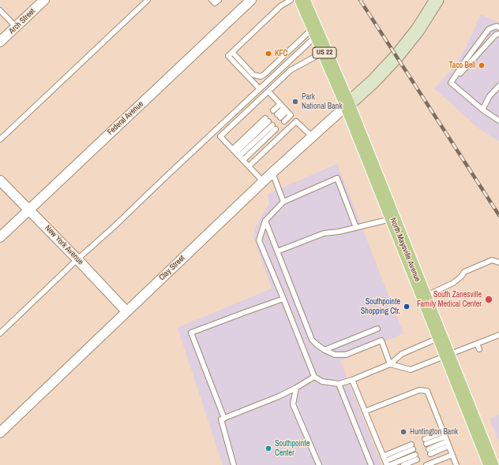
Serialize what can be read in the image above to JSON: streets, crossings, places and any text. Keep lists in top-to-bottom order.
{
  "streets": {
    "main road": ["US 22", "North Maysville Avenue"],
    "street": [
      "Arch Street",
      "Federal Avenue",
      "New York Avenue",
      "Clay Street"
    ]
  },
  "crossings": [
    ["US 22", "North Maysville Avenue"],
    ["US 22", "Clay Street"],
    ["Federal Avenue", "New York Avenue"],
    ["New York Avenue", "Clay Street"],
    ["North Maysville Avenue", "Clay Street"]
  ],
  "places": [
    "KFC",
    "Taco Bell",
    "Park National Bank",
    "South Zanesville Family Medical Center",
    "Southpointe Shopping Ctr.",
    "Huntington Bank",
    "Southpointe Center"
  ]
}
